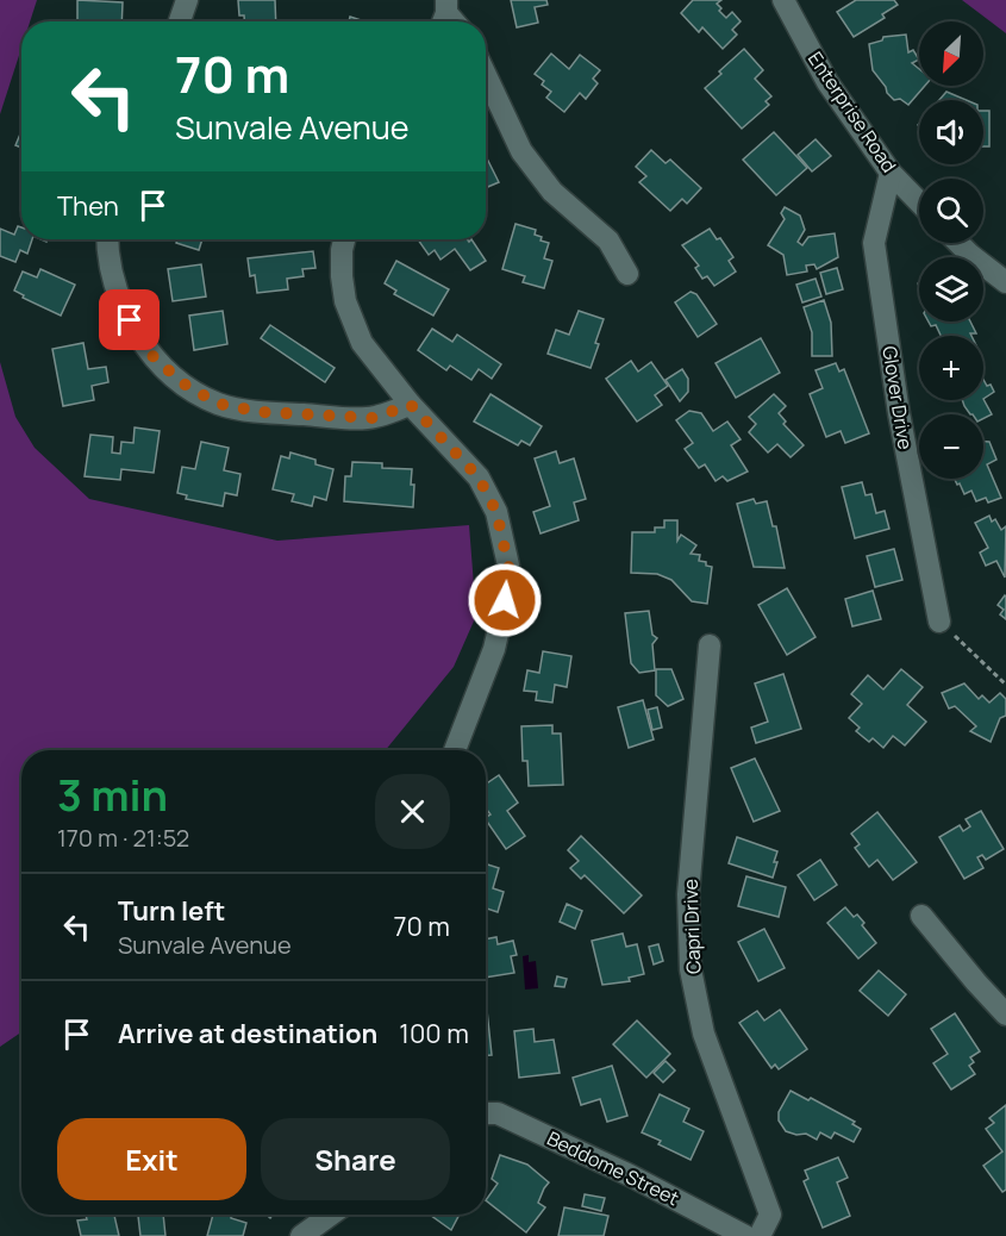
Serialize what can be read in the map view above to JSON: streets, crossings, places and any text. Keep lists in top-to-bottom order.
{
  "streets": {
    "street": [
      "Enterprise Road",
      "Glover Drive",
      "Capri Drive",
      "Beddome Street"
    ]
  },
  "crossings": [
    ["Enterprise Road", "Glover Drive"]
  ],
  "north": "bottom left",
  "page": {
    "map_buttons": ["+", "−"],
    "turn": ["70 m", "Sunvale Avenue"],
    "then": "Then",
    "heading": ["3 min", "170 m · 21:52"],
    "list": [
      {
        "name": "Turn left",
        "note": "Sunvale Avenue",
        "value": "70 m"
      },
      {
        "name": "Arrive at destination",
        "value": "100 m"
      }
    ],
    "buttons": ["Exit", "Share"]
  }
}
